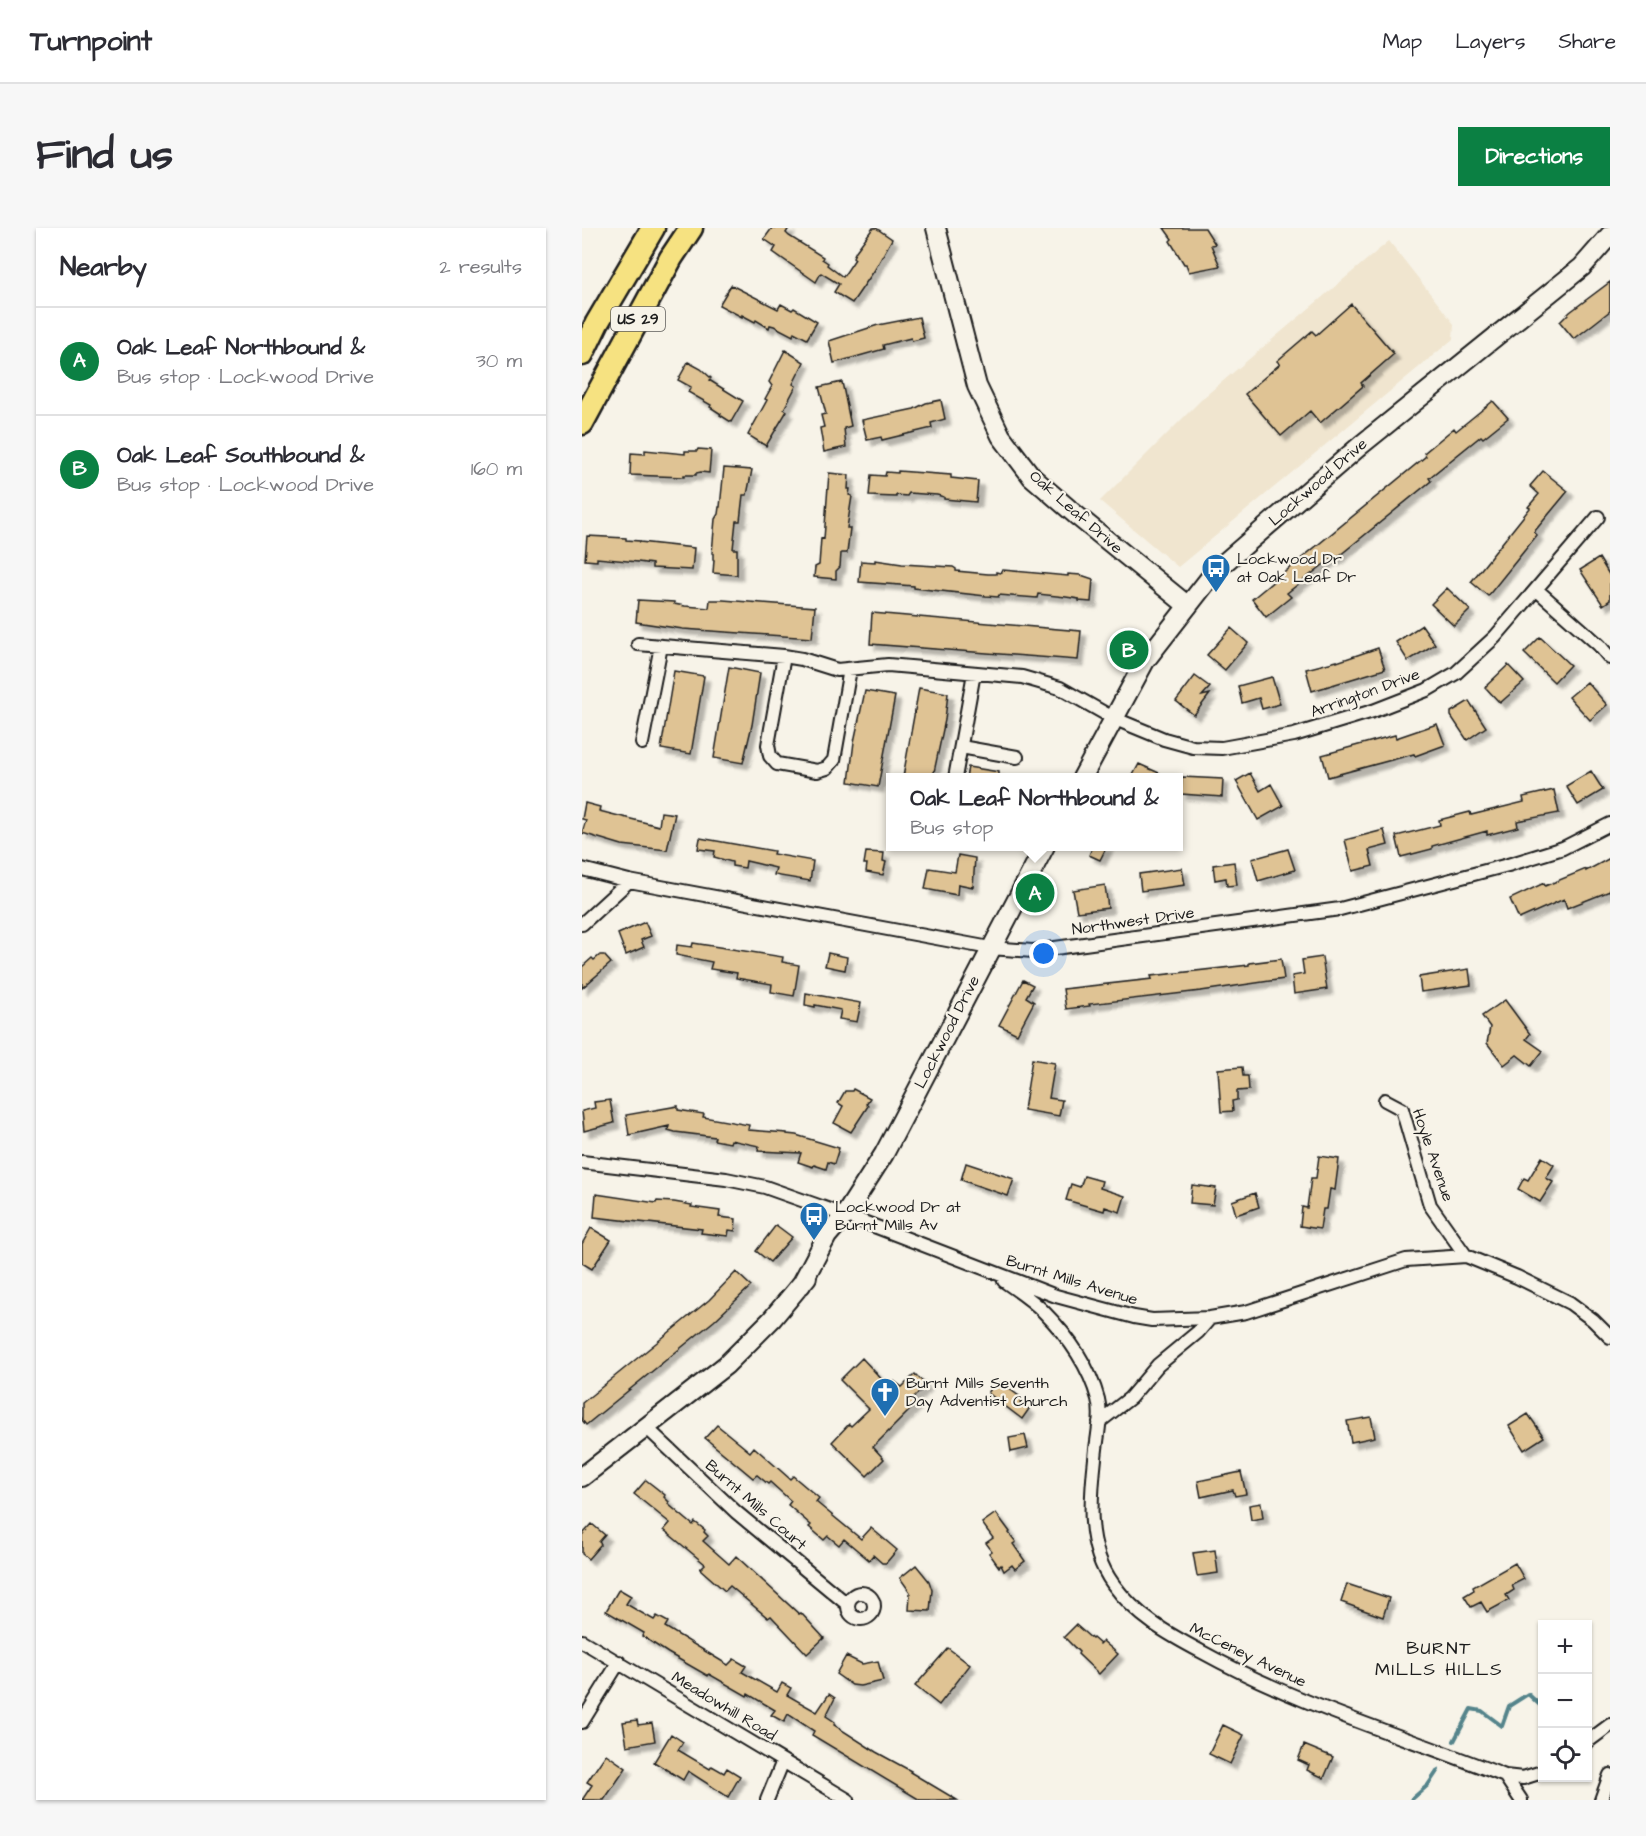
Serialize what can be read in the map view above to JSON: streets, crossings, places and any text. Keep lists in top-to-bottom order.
{
  "streets": {
    "highway": ["US 29"],
    "street": [
      "Lockwood Drive",
      "Oak Leaf Drive",
      "Arrington Drive",
      "Northwest Drive",
      "Hoyle Avenue",
      "Burnt Mills Avenue",
      "Burnt Mills Court",
      "McCeney Avenue",
      "Meadowhill Road"
    ]
  },
  "crossings": [
    ["Lockwood Drive", "Oak Leaf Drive"],
    ["Lockwood Drive", "Arrington Drive"],
    ["Lockwood Drive", "Northwest Drive"],
    ["Lockwood Drive", "Burnt Mills Avenue"],
    ["Lockwood Drive", "Burnt Mills Court"],
    ["Hoyle Avenue", "Burnt Mills Avenue"],
    ["Burnt Mills Avenue", "McCeney Avenue"]
  ],
  "districts": ["BURNT MILLS HILLS"],
  "places": {
    "bus stop": ["Lockwood Dr at Oak Leaf Dr", "Lockwood Dr at Burnt Mills Av"],
    "church": ["Burnt Mills Seventh Day Adventist Church"]
  },
  "page": {
    "header": "Turnpoint",
    "nav": ["Map", "Layers", "Share"],
    "title": "Find us",
    "buttons": "Directions",
    "heading": ["Nearby", "2 results"],
    "list": [
      {
        "mark": "A",
        "name": "Oak Leaf Northbound &",
        "note": "Bus stop · Lockwood Drive",
        "value": "30 m"
      },
      {
        "mark": "B",
        "name": "Oak Leaf Southbound &",
        "note": "Bus stop · Lockwood Drive",
        "value": "160 m"
      }
    ],
    "pins": ["B", "A"],
    "popup": ["Oak Leaf Northbound &", "Bus stop"],
    "map_buttons": ["+", "−"]
  }
}
